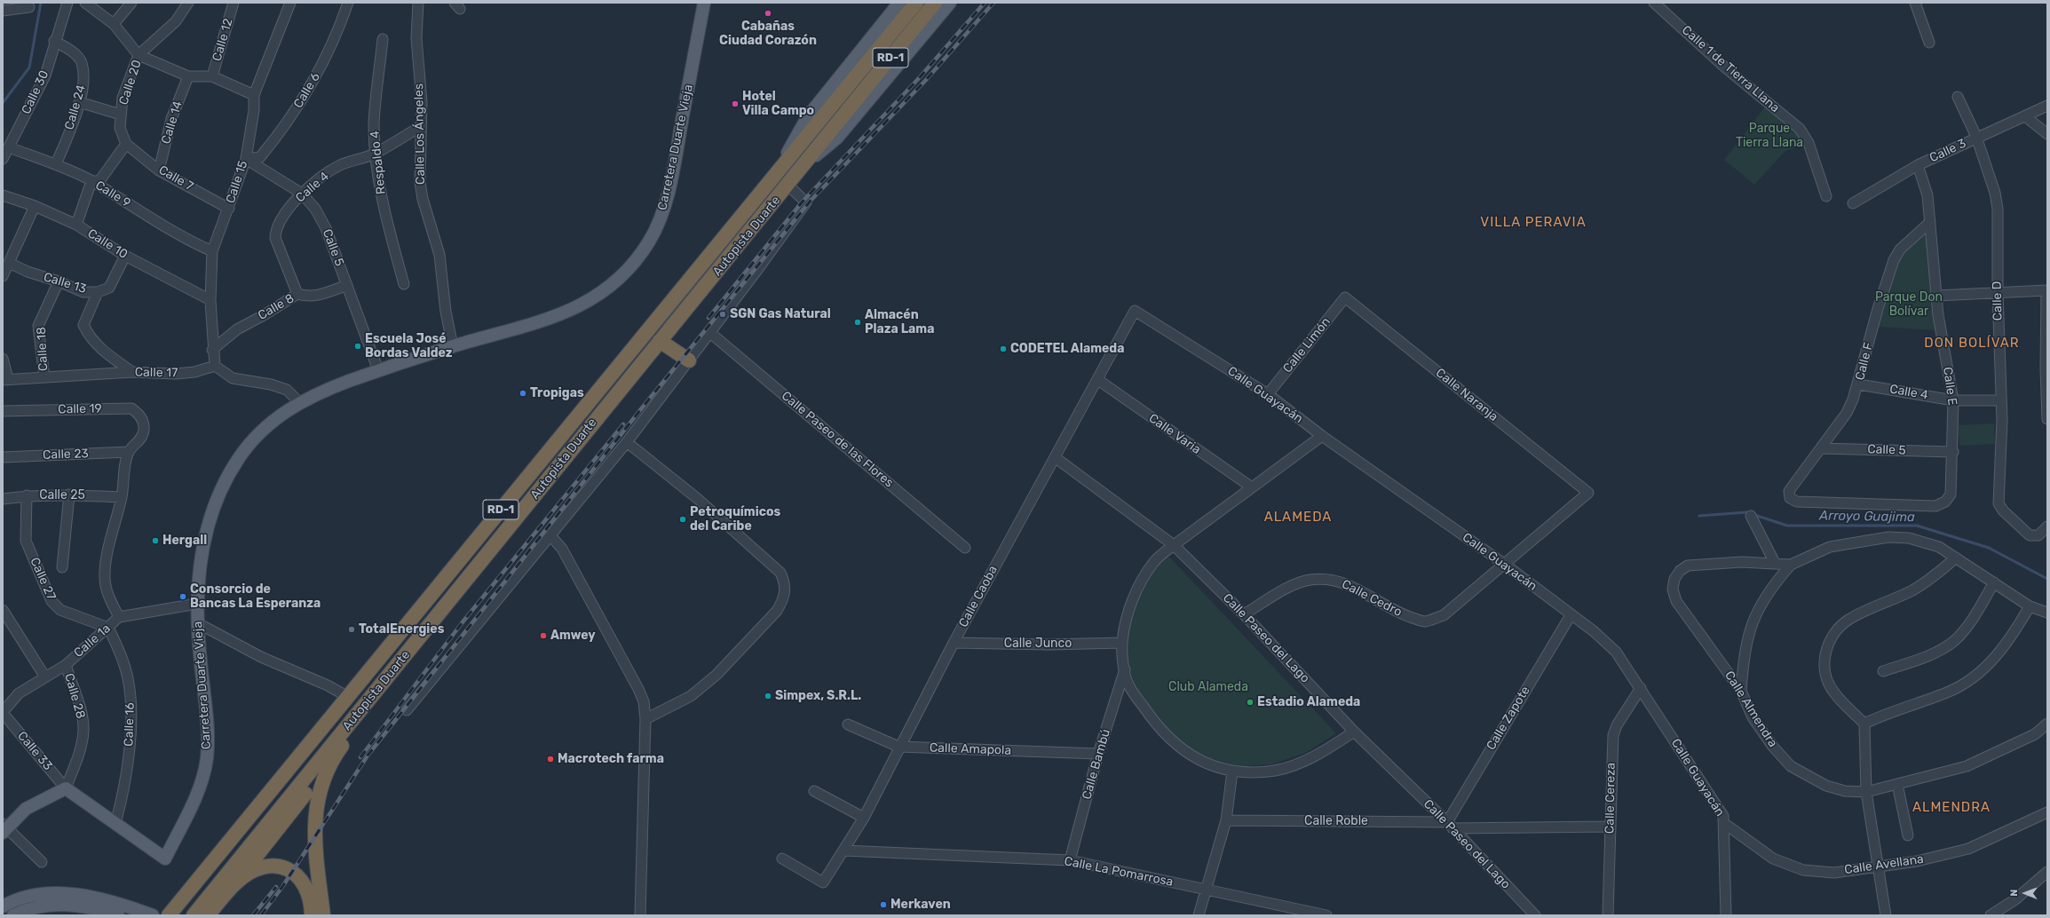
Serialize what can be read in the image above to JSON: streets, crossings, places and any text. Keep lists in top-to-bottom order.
{
  "streets": {
    "highway": ["RD-1", "Autopista Duarte"],
    "main road": ["Carretera Duarte Vieja"],
    "street": [
      "Calle 12",
      "Calle 1 de Tierra Llana",
      "Calle 20",
      "Calle 6",
      "Calle 30",
      "Calle 24",
      "Calle 14",
      "Calle Los Ángeles",
      "Calle 3",
      "Respaldo 4",
      "Calle 7",
      "Calle 15",
      "Calle 4",
      "Calle 9",
      "Calle 10",
      "Calle 5",
      "Calle 13",
      "Calle D",
      "Calle 8",
      "Calle Limón",
      "Calle 18",
      "Calle F",
      "Calle 17",
      "Calle E",
      "Calle Guayacán",
      "Calle Naranja",
      "Calle 19",
      "Calle Varia",
      "Calle Paseo de las Flores",
      "Calle 23",
      "Calle 25",
      "Calle 27",
      "Calle Caoba",
      "Calle Cedro",
      "Calle Paseo del Lago",
      "Calle 1a",
      "Calle Junco",
      "Calle 28",
      "Calle Almendra",
      "Calle Zapote",
      "Calle 16",
      "Calle Amapola",
      "Calle 33",
      "Calle Bambú",
      "Calle Cereza",
      "Calle Roble",
      "Calle Avellana",
      "Calle La Pomarrosa"
    ]
  },
  "crossings": [
    ["Calle 20", "Calle 7"],
    ["Calle 6", "Calle 15"],
    ["Calle 6", "Calle 5"],
    ["Calle 30", "Calle 24"],
    ["Calle 30", "Calle 9"],
    ["Calle 24", "Calle 9"],
    ["Calle 14", "Calle 7"],
    ["Calle Los Ángeles", "Carretera Duarte Vieja"],
    ["Calle Los Ángeles", "Calle 4"],
    ["Carretera Duarte Vieja", "Calle 5"],
    ["Carretera Duarte Vieja", "Calle 1a"],
    ["Carretera Duarte Vieja", "Calle 28"],
    ["Carretera Duarte Vieja", "Calle 16"],
    ["Carretera Duarte Vieja", "Calle 33"],
    ["Calle 3", "Calle D"],
    ["Calle 3", "Calle E"],
    ["Respaldo 4", "Calle 4"],
    ["Calle 7", "Calle 15"],
    ["Calle 15", "Calle 9"],
    ["Calle 15", "Calle 10"],
    ["Calle 15", "Calle 5"],
    ["Calle 15", "Calle 8"],
    ["Calle 15", "Calle 17"],
    ["Calle 4", "Calle 5"],
    ["Calle 4", "Calle D"],
    ["Calle 4", "Calle 8"],
    ["Calle 4", "Calle F"],
    ["Calle 4", "Calle E"],
    ["Calle 10", "Calle 13"],
    ["Calle 5", "Calle 8"],
    ["Calle 5", "Calle F"],
    ["Calle 5", "Calle E"],
    ["Calle 13", "Calle 18"],
    ["Calle Limón", "Calle Guayacán"],
    ["Calle Limón", "Calle Naranja"],
    ["Calle 18", "Calle 17"],
    ["Calle F", "Calle E"],
    ["Calle Guayacán", "Calle Caoba"],
    ["Calle Guayacán", "Calle Cedro"],
    ["Calle Guayacán", "Calle Zapote"],
    ["Calle Guayacán", "Calle Cereza"],
    ["Calle Guayacán", "Calle Avellana"],
    ["Calle Naranja", "Calle Cedro"],
    ["Calle 19", "Calle 23"],
    ["Calle Varia", "Calle Caoba"],
    ["Calle 25", "Calle 27"],
    ["Calle 27", "Calle 1a"],
    ["Calle 27", "Calle 16"],
    ["Calle Caoba", "Calle Paseo del Lago"],
    ["Calle Caoba", "Calle Junco"],
    ["Calle Caoba", "Calle Amapola"],
    ["Calle Caoba", "Calle La Pomarrosa"],
    ["Calle Cedro", "Calle Paseo del Lago"],
    ["Calle Paseo del Lago", "Calle Zapote"],
    ["Calle Paseo del Lago", "Calle Roble"],
    ["Calle 1a", "Calle 28"],
    ["Calle 1a", "Calle 16"],
    ["Calle 1a", "Calle 33"],
    ["Calle 28", "Calle 33"],
    ["Calle Zapote", "Calle Roble"],
    ["Calle Amapola", "Calle Bambú"],
    ["Calle Bambú", "Calle La Pomarrosa"],
    ["Calle Cereza", "Calle Roble"]
  ],
  "districts": [
    "VILLA PERAVIA",
    "DON BOLÍVAR",
    "ALAMEDA",
    "ALMENDRA"
  ],
  "water": ["Arroyo Guajima"],
  "parks": ["Parque Tierra Llana", "Parque Don Bolívar", "Club Alameda"],
  "places": [
    "Cabañas Ciudad Corazón",
    "Hotel Villa Campo",
    "SGN Gas Natural",
    "Almacén Plaza Lama",
    "Escuela José Bordas Valdez",
    "CODETEL Alameda",
    "Tropigas",
    "Petroquímicos del Caribe",
    "Hergall",
    "Consorcio de Bancas La Esperanza",
    "TotalEnergies",
    "Amwey",
    "Simpex, S.R.L.",
    "Estadio Alameda",
    "Macrotech farma",
    "Merkaven"
  ],
  "north": "left"
}
